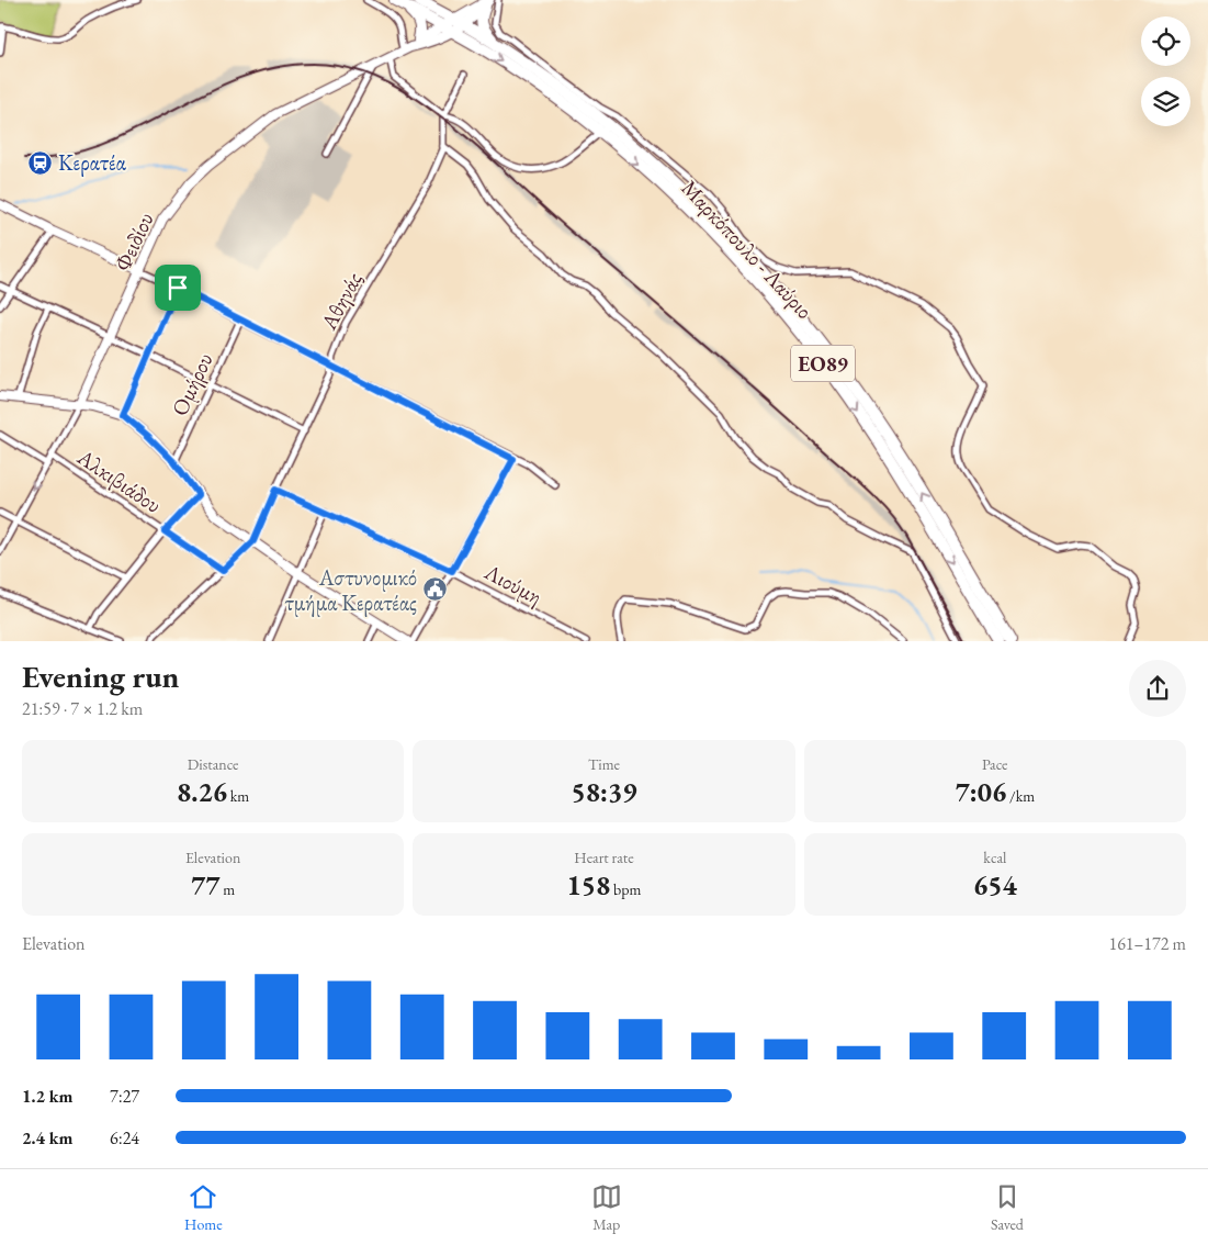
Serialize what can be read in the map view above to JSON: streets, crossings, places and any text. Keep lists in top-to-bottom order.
{
  "streets": {
    "highway": ["Μαρκόπουλο - Λαύριο", "ΕΟ89"],
    "main road": ["Φειδίου"],
    "street": [
      "Αθηνάς",
      "Ομήρου",
      "Αλκιβιάδου",
      "Λιούμη"
    ]
  },
  "crossings": [
    ["Φειδίου", "Αλκιβιάδου"],
    ["Αθηνάς", "Αλκιβιάδου"],
    ["Αθηνάς", "Λιούμη"]
  ],
  "places": {
    "station": ["Κερατέα"],
    "public building": ["Αστυνομικό τμήμα Κερατέας"]
  },
  "page": {
    "heading": ["Evening run", "21:59 · 7 × 1.2 km"],
    "stats": [
      ["Distance", "8.26 km"],
      ["Time", "58:39"],
      ["Pace", "7:06 /km"],
      ["Elevation", "77 m"],
      ["Heart rate", "158 bpm"],
      ["kcal", "654"]
    ],
    "chart": ["Elevation", "161–172 m"],
    "list": [
      {
        "name": "1.2 km",
        "note": "7:27"
      },
      {
        "name": "2.4 km",
        "note": "6:24"
      }
    ],
    "tabs": ["Home", "Map", "Saved"]
  }
}
